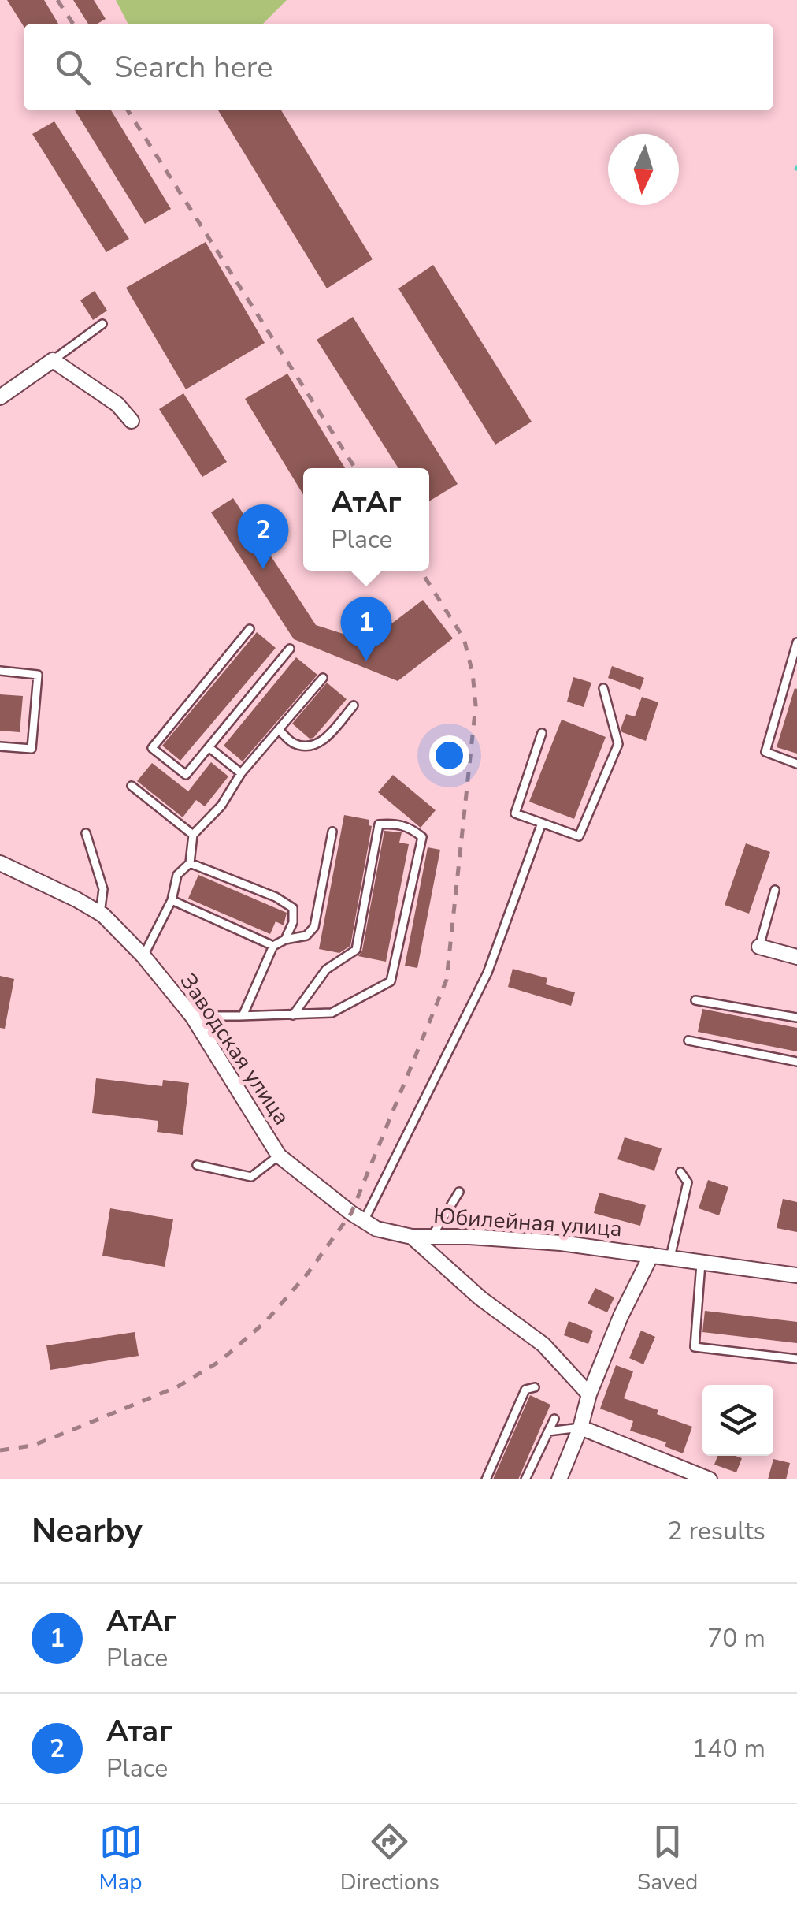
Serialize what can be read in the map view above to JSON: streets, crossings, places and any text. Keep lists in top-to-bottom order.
{
  "streets": {
    "street": ["Заводская улица", "Юбилейная улица"]
  },
  "crossings": [
    ["Заводская улица", "Юбилейная улица"]
  ],
  "north": "bottom",
  "page": {
    "search": "Search here",
    "popup": ["АтАг", "Place"],
    "pins": ["2", "1"],
    "heading": ["Nearby", "2 results"],
    "list": [
      {
        "mark": "1",
        "name": "АтАг",
        "note": "Place",
        "value": "70 m"
      },
      {
        "mark": "2",
        "name": "Атаг",
        "note": "Place",
        "value": "140 m"
      }
    ],
    "nav": ["Map", "Directions", "Saved"]
  }
}
